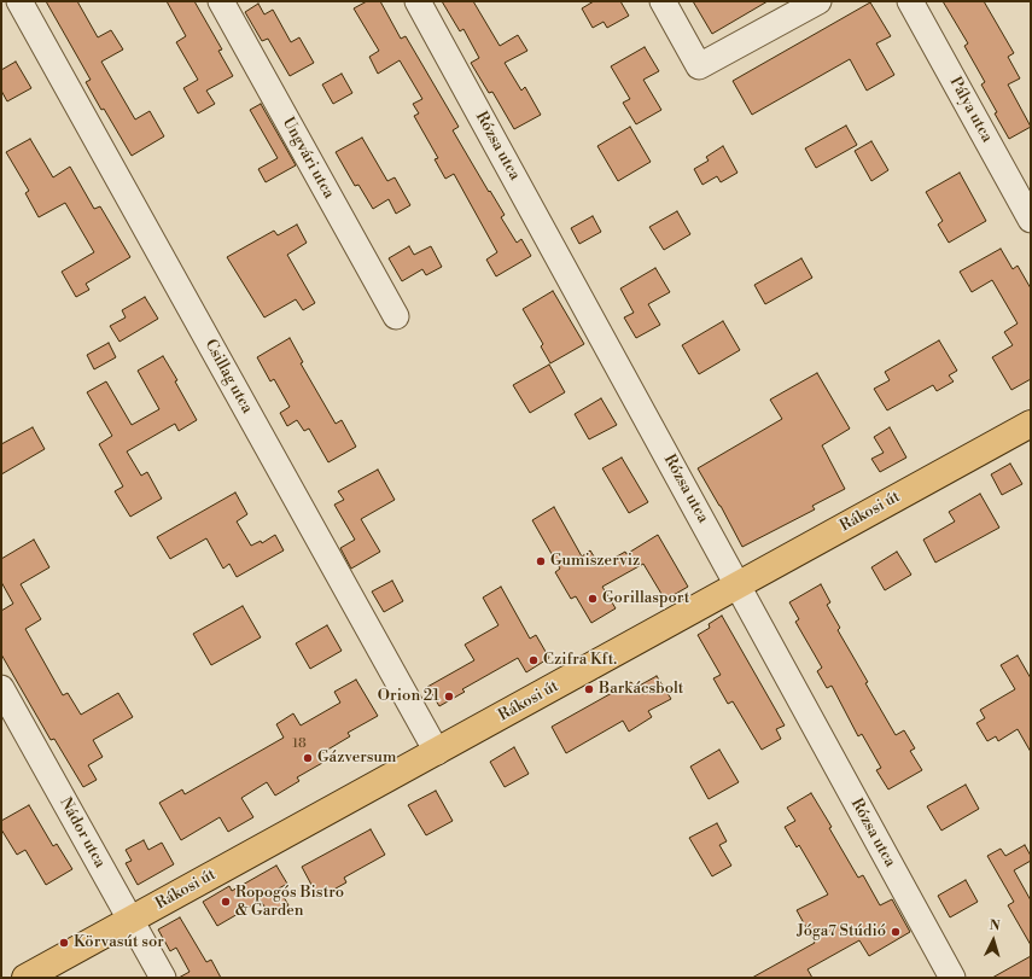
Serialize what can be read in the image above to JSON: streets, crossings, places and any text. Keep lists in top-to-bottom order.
{
  "streets": {
    "main road": ["Rákosi út"],
    "street": [
      "Pálya utca",
      "Rózsa utca",
      "Ungvári utca",
      "Csillag utca",
      "Nádor utca"
    ]
  },
  "crossings": [
    ["Rózsa utca", "Rákosi út"],
    ["Csillag utca", "Rákosi út"],
    ["Rákosi út", "Nádor utca"]
  ],
  "places": [
    "Gumiszerviz",
    "Gorillasport",
    "Czifra Kft.",
    "Barkácsbolt",
    "Orion 21",
    "Gázversum",
    "Ropogós Bistro & Garden",
    "Jóga7 Stúdió",
    "Körvasút sor"
  ],
  "house_numbers": ["18"],
  "north": "top"
}
